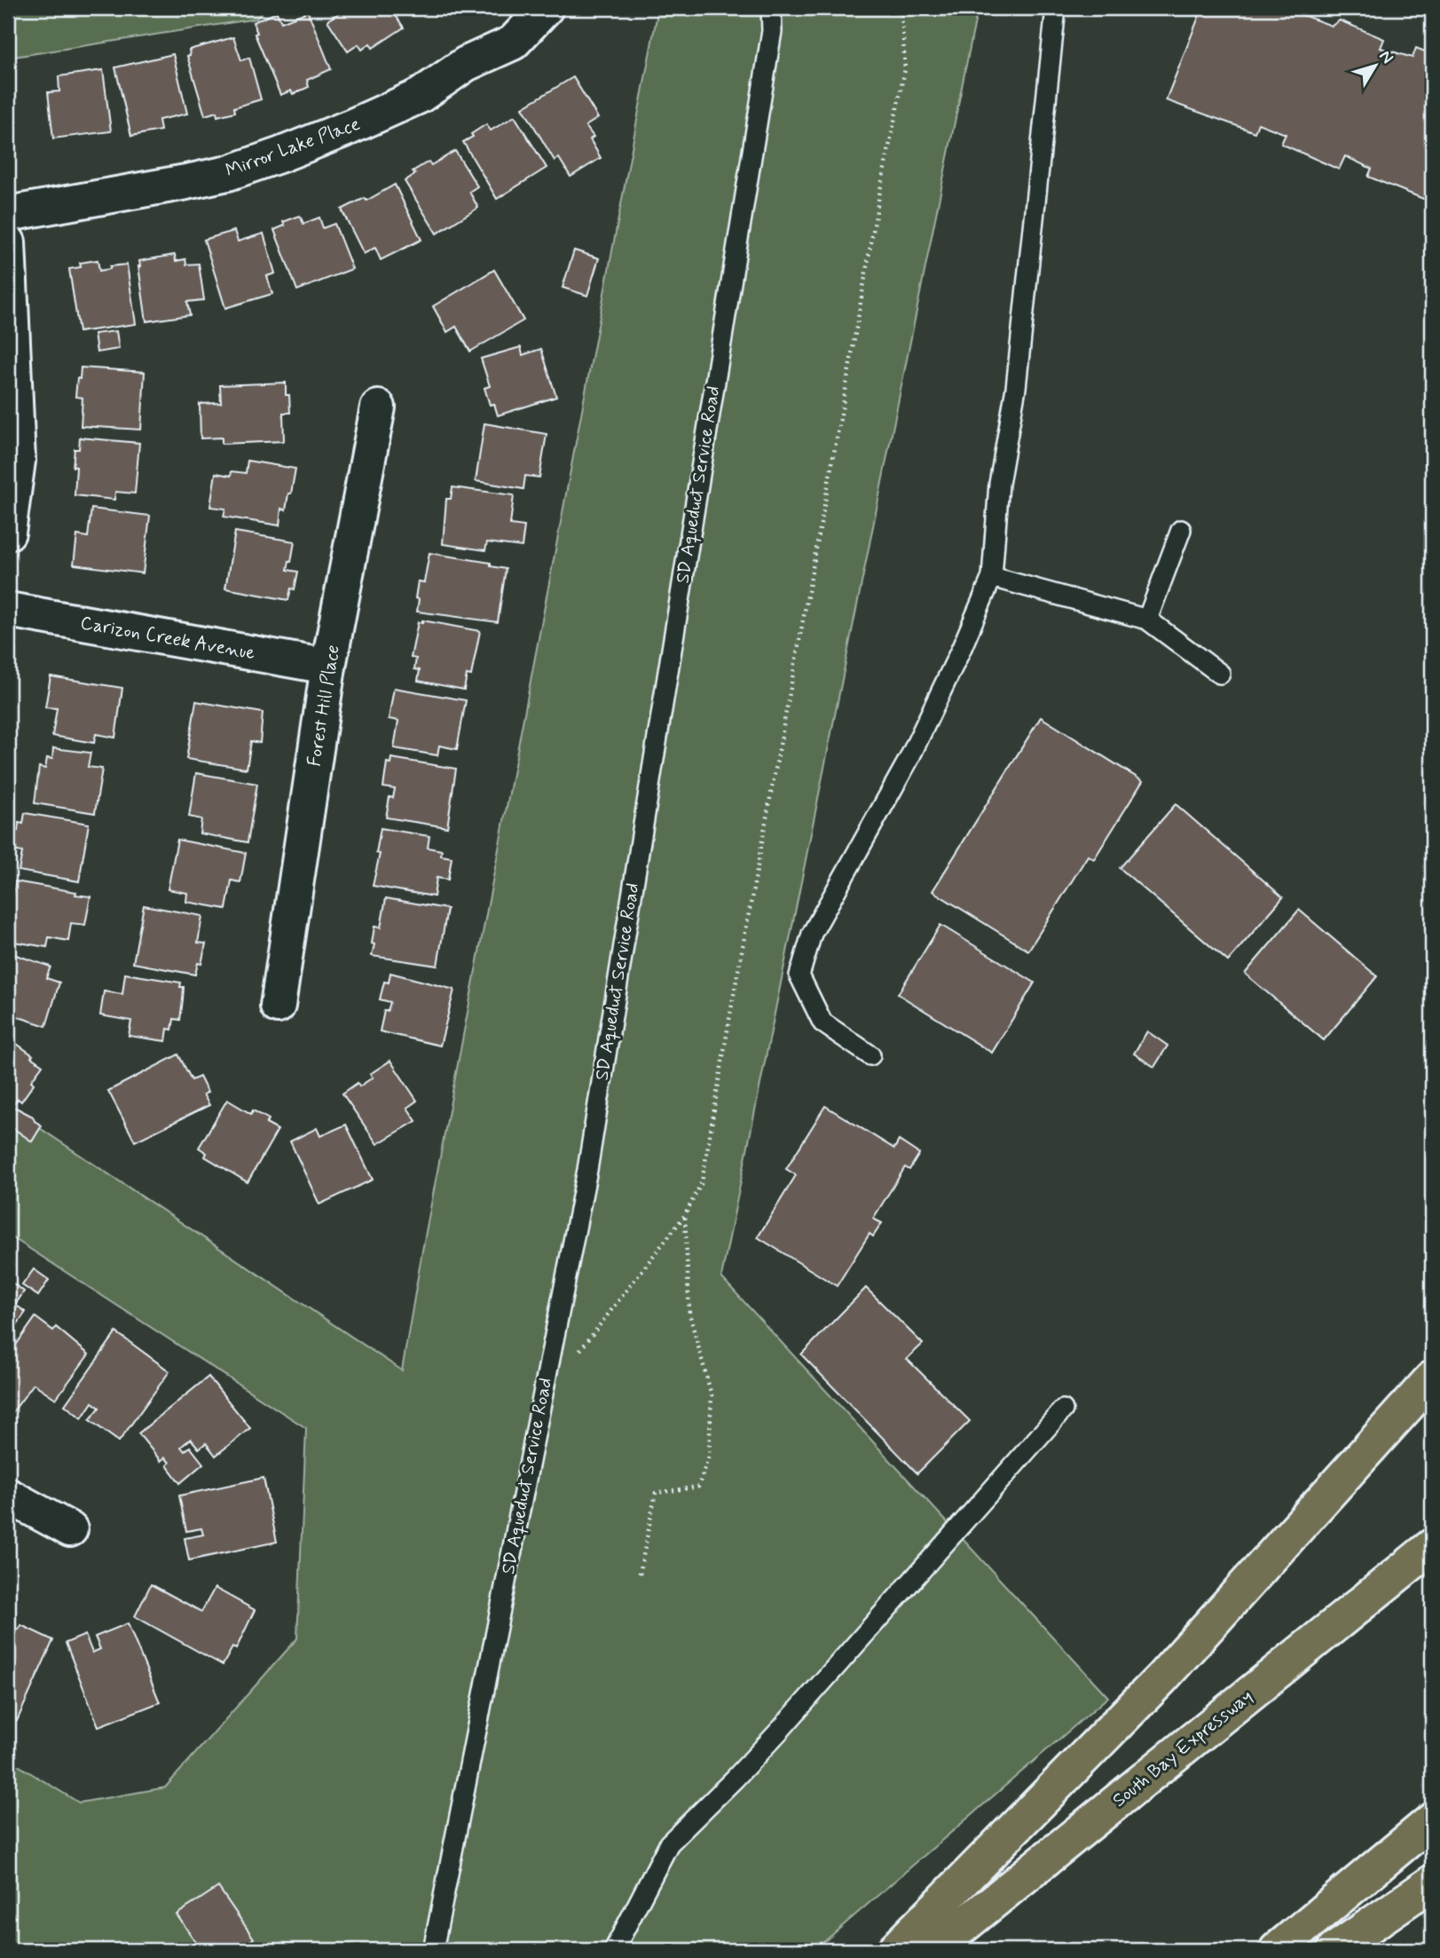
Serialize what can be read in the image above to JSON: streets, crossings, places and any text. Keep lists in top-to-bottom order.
{
  "streets": {
    "highway": ["South Bay Expressway"],
    "street": ["Mirror Lake Place", "Carizon Creek Avenue", "Forest Hill Place"],
    "lane": ["SD Aqueduct Service Road"]
  },
  "crossings": [
    ["Carizon Creek Avenue", "Forest Hill Place"]
  ],
  "north": "top right"
}
